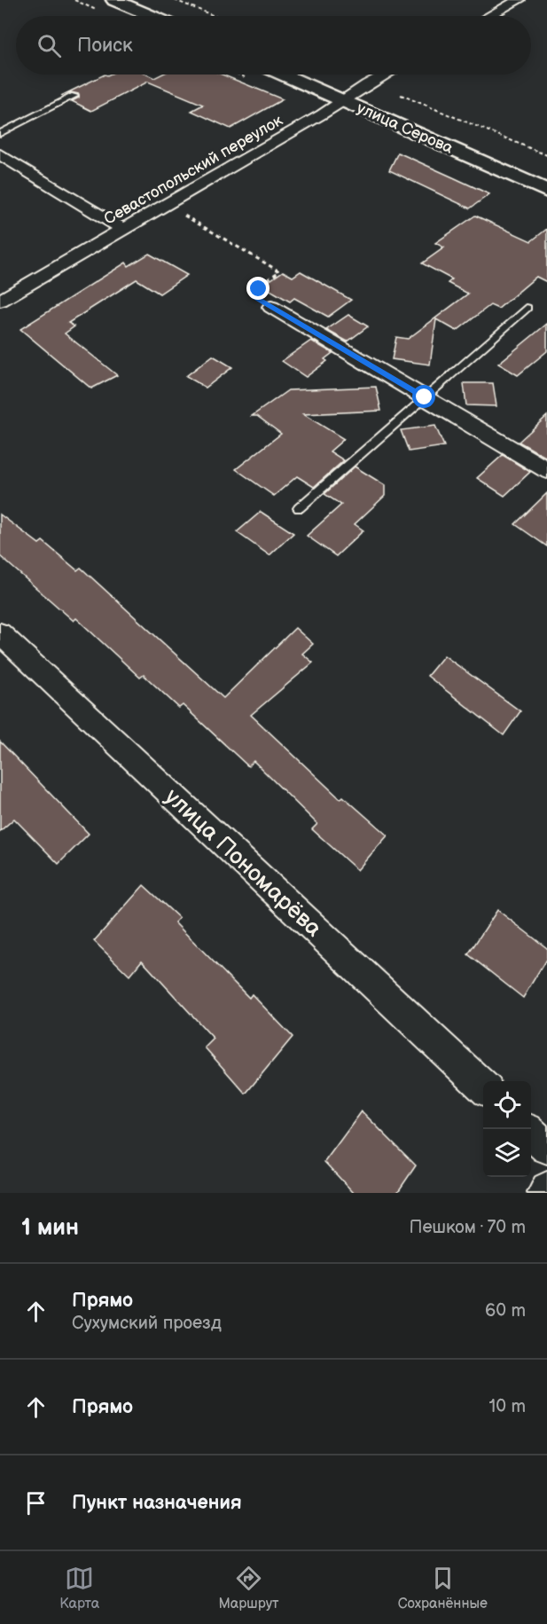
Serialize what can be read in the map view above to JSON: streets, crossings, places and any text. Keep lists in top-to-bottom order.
{
  "streets": {
    "main road": ["улица Серова"],
    "street": ["Севастопольский переулок", "улица Пономарёва"]
  },
  "crossings": [
    ["улица Серова", "Севастопольский переулок"]
  ],
  "page": {
    "search": "Поиск",
    "heading": ["1 мин", "Пешком · 70 m"],
    "list": [
      ["Прямо", "Сухумский проезд", "60 m"],
      ["Прямо", "10 m"],
      "Пункт назначения"
    ],
    "nav": ["Карта", "Маршрут", "Сохранённые"]
  }
}
